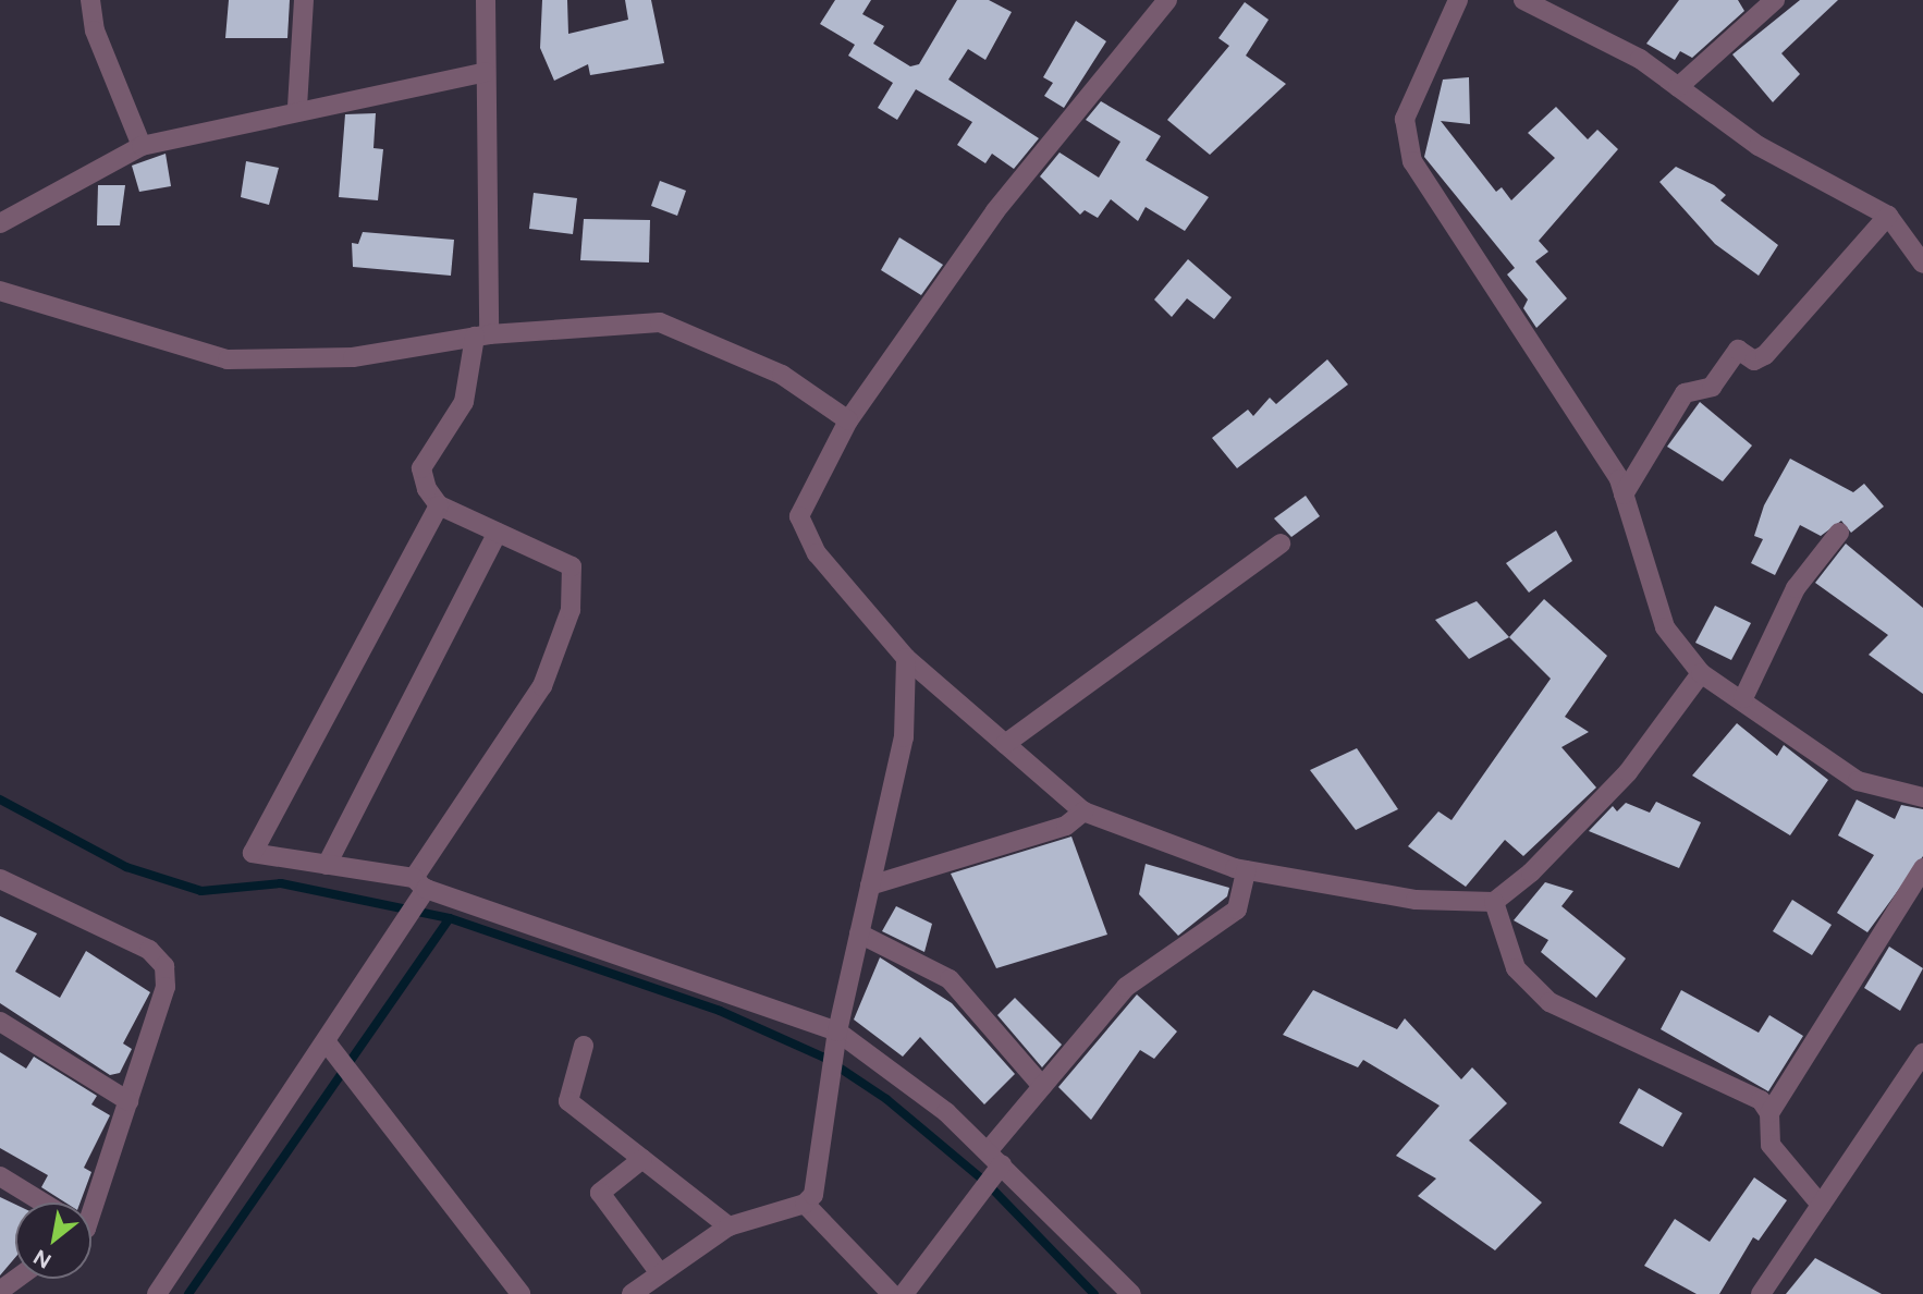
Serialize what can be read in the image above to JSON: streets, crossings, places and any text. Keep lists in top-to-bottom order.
{
  "north": "bottom left"
}
